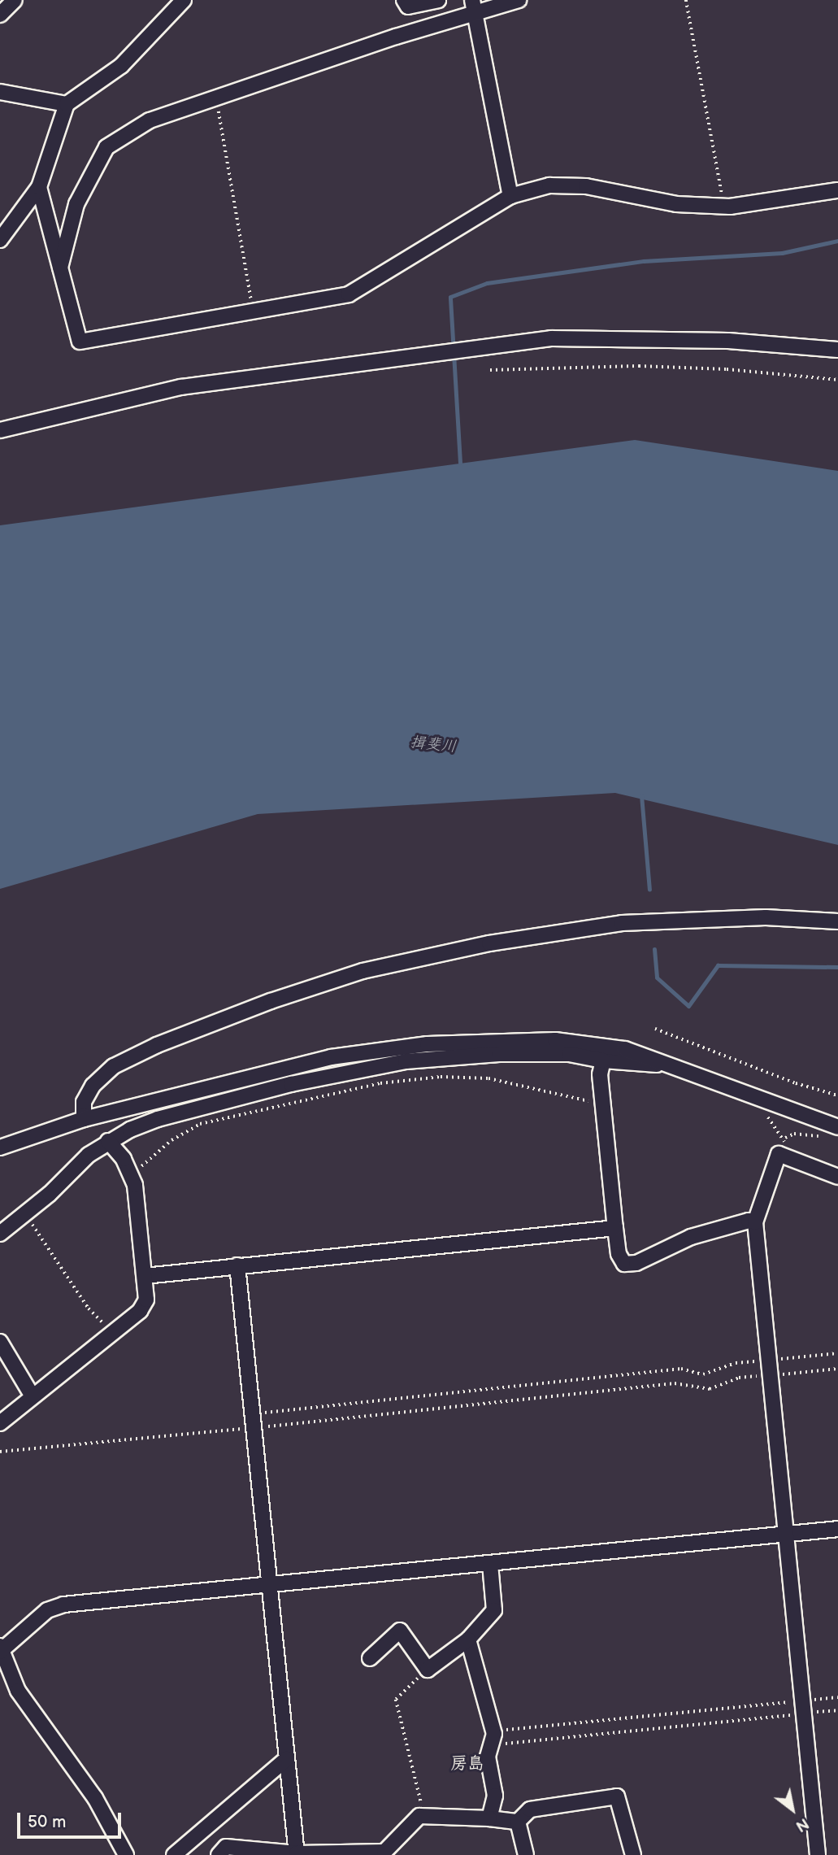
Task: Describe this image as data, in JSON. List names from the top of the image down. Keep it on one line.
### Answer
{"districts":["房島"],"water":["揖斐川"],"scale_bar":"50 m","north":"bottom right"}
